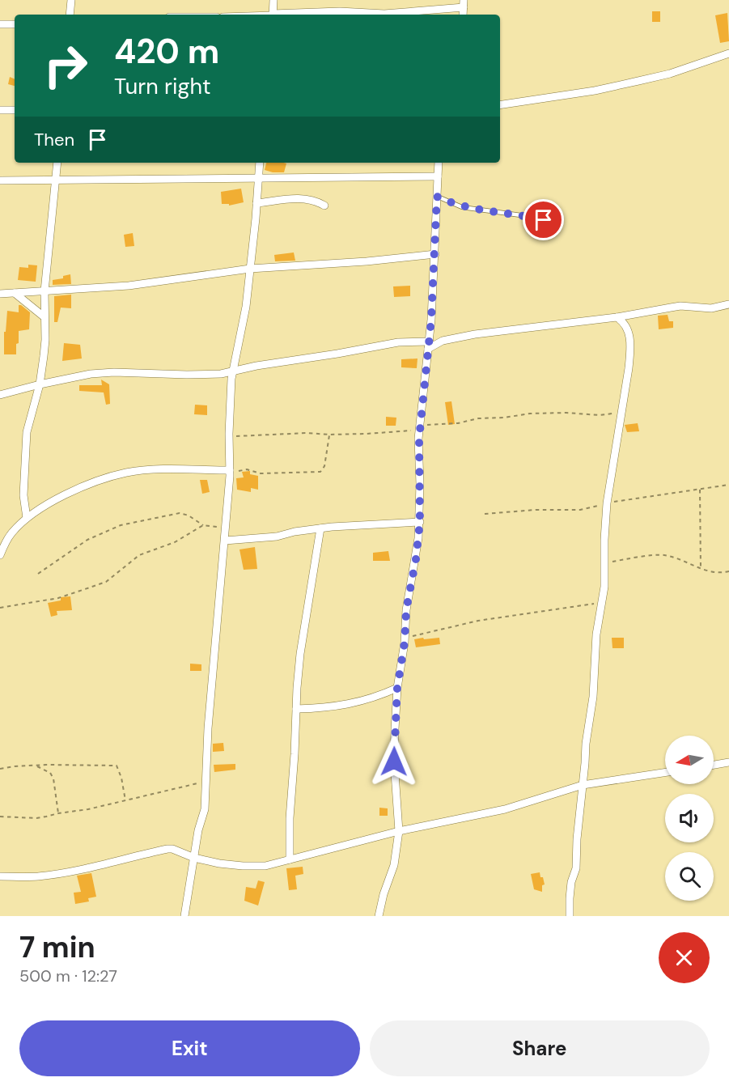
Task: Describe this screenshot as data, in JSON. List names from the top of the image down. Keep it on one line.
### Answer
{"north":"left","page":{"turn":["420 m","Turn right"],"then":"Then","heading":["7 min","500 m · 12:27"],"buttons":["Exit","Share"]}}
